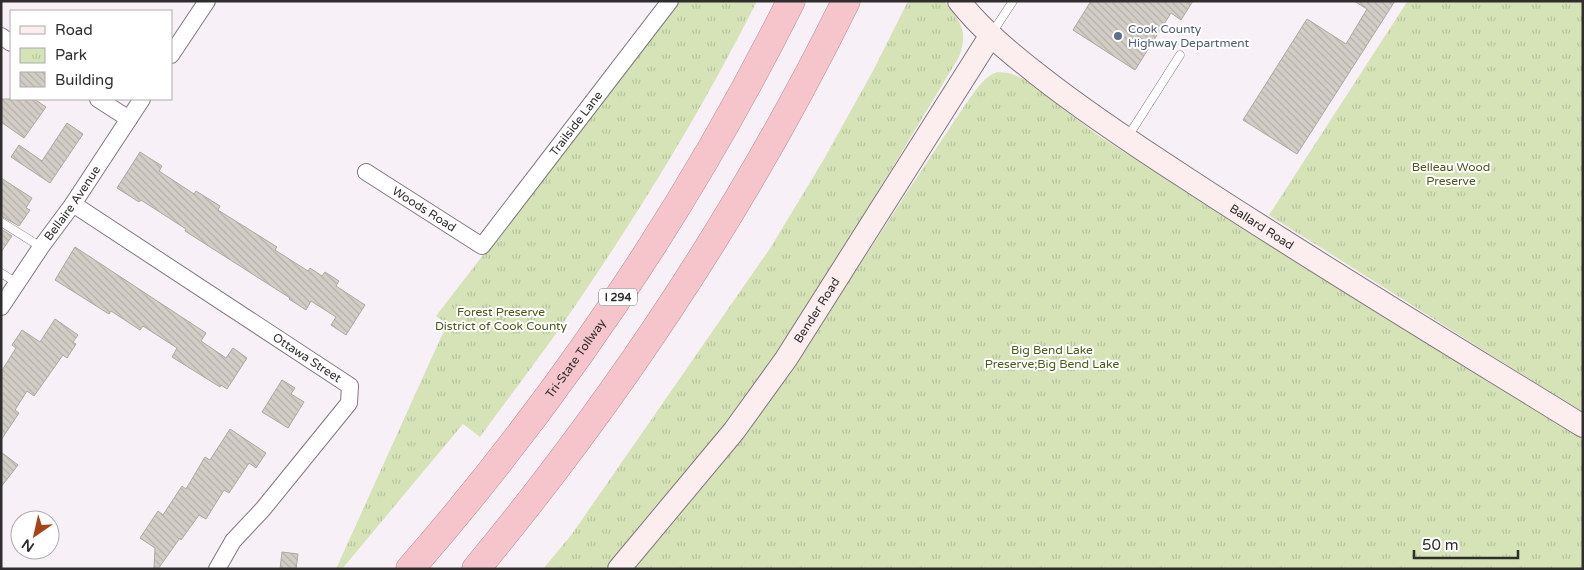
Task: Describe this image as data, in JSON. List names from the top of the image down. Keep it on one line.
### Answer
{"streets":{"highway":["I 294","Tri-State Tollway"],"street":["Trailside Lane","Bellaire Avenue","Woods Road","Ballard Road","Bender Road","Ottawa Street"]},"crossings":[["Trailside Lane","Woods Road"],["Bellaire Avenue","Ottawa Street"],["Ballard Road","Bender Road"]],"parks":["Belleau Wood Preserve","Forest Preserve District of Cook County","Big Bend Lake Preserve;Big Bend Lake"],"places":["Cook County Highway Department"],"legend":["Road","Park","Building"],"scale_bar":"50 m","north":"bottom left"}
